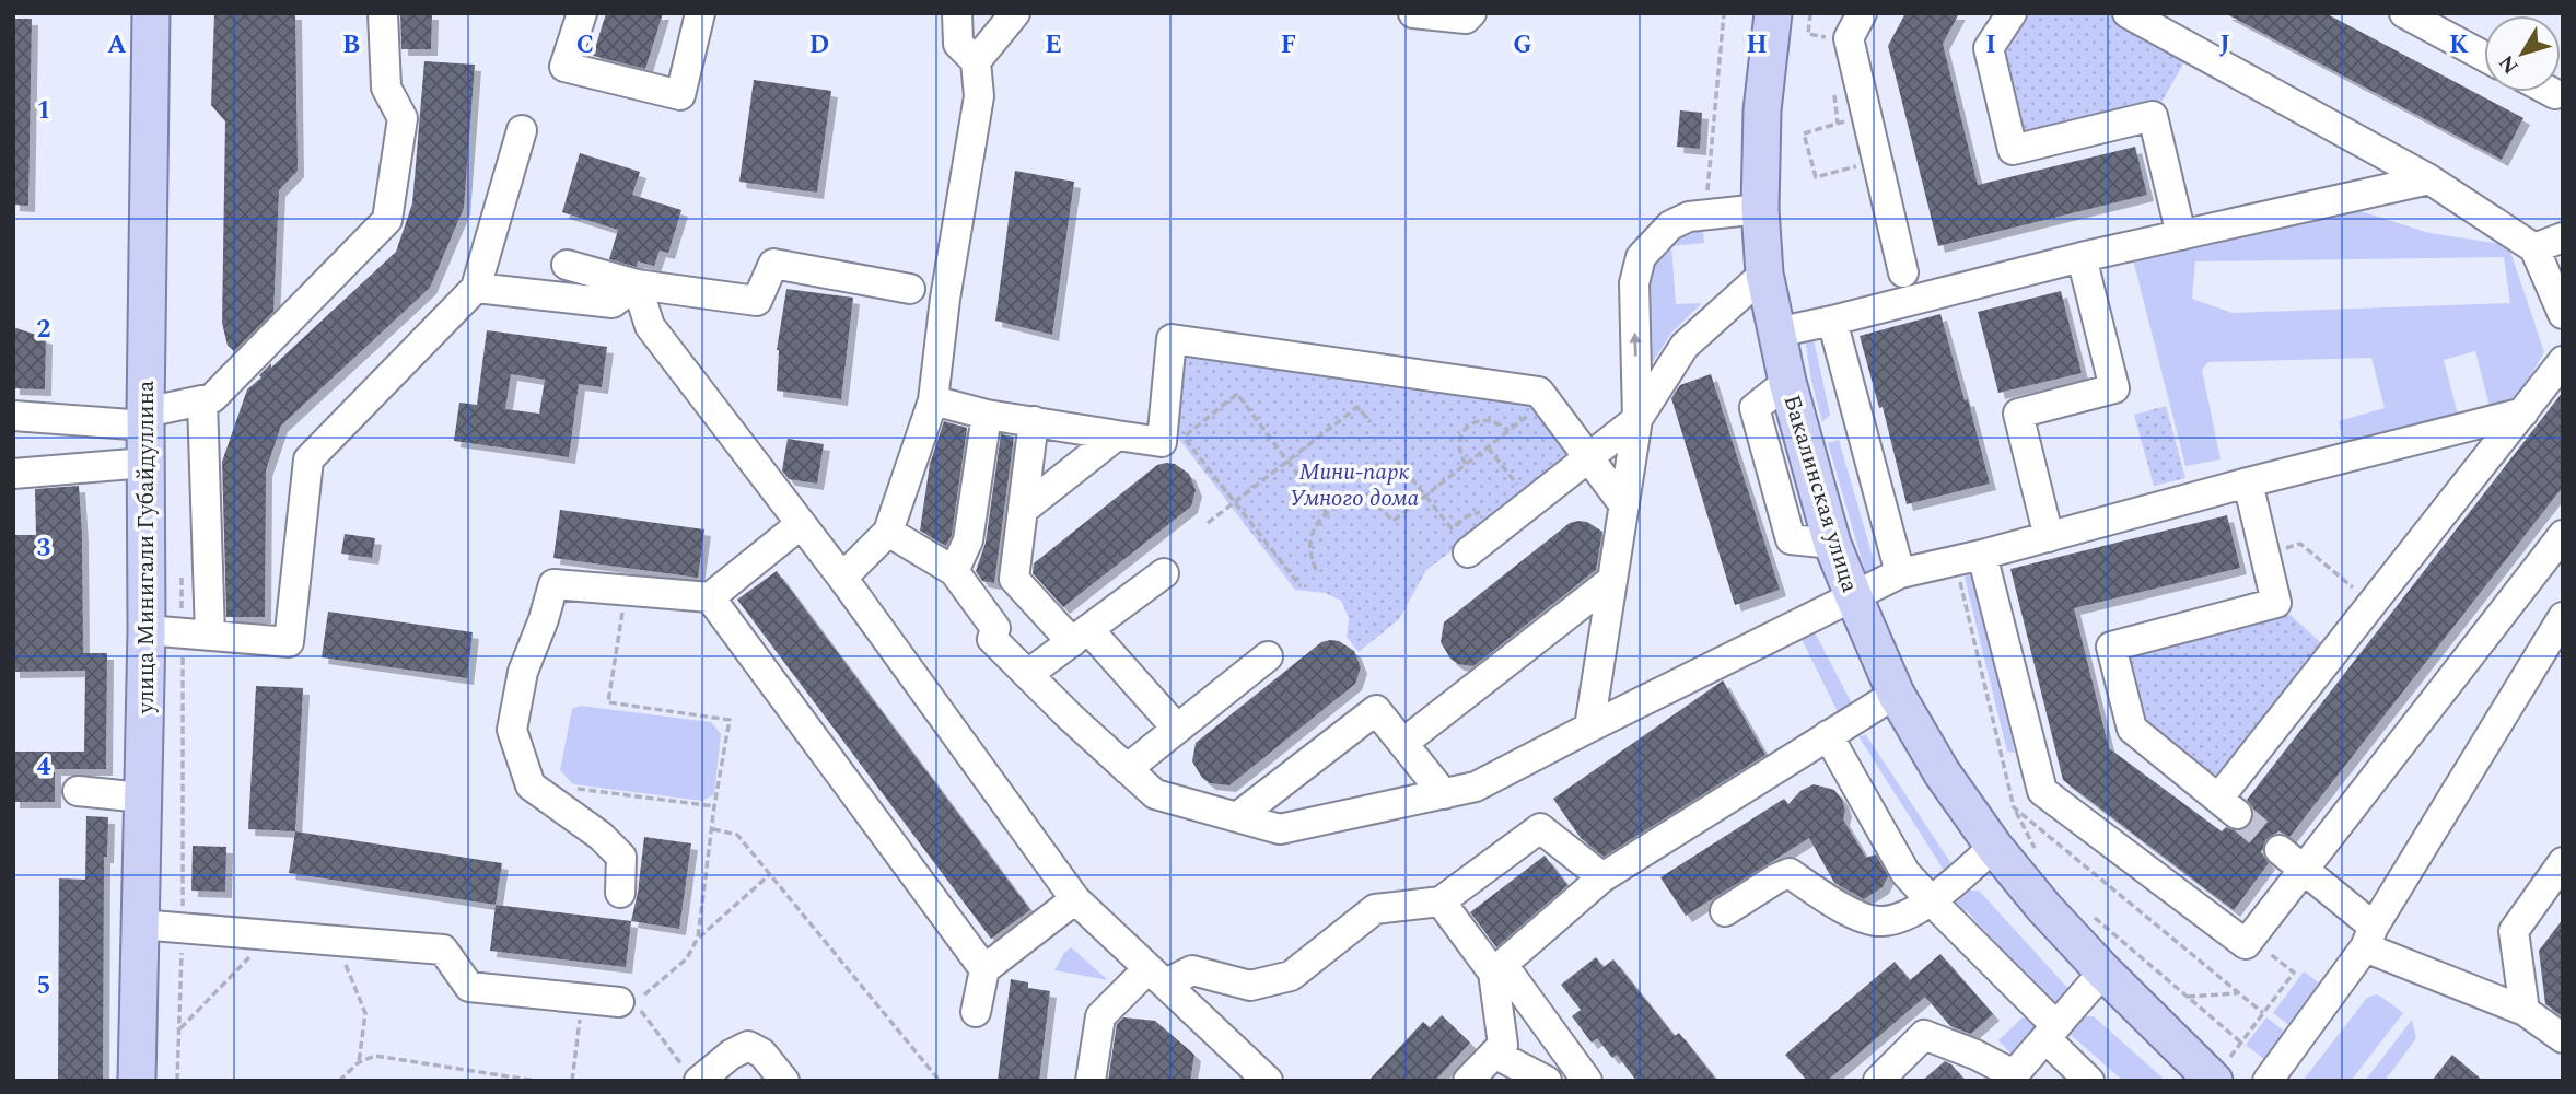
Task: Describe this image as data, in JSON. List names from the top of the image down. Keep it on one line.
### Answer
{"streets":{"main road":["Бакалинская улица","улица Минигали Губайдуллина"]},"parks":["Мини-парк Умного дома"],"north":"bottom left","grid":{"columns":["A","B","C","D","E","F","G","H","I","J","K"],"rows":["1","2","3","4","5"]}}
